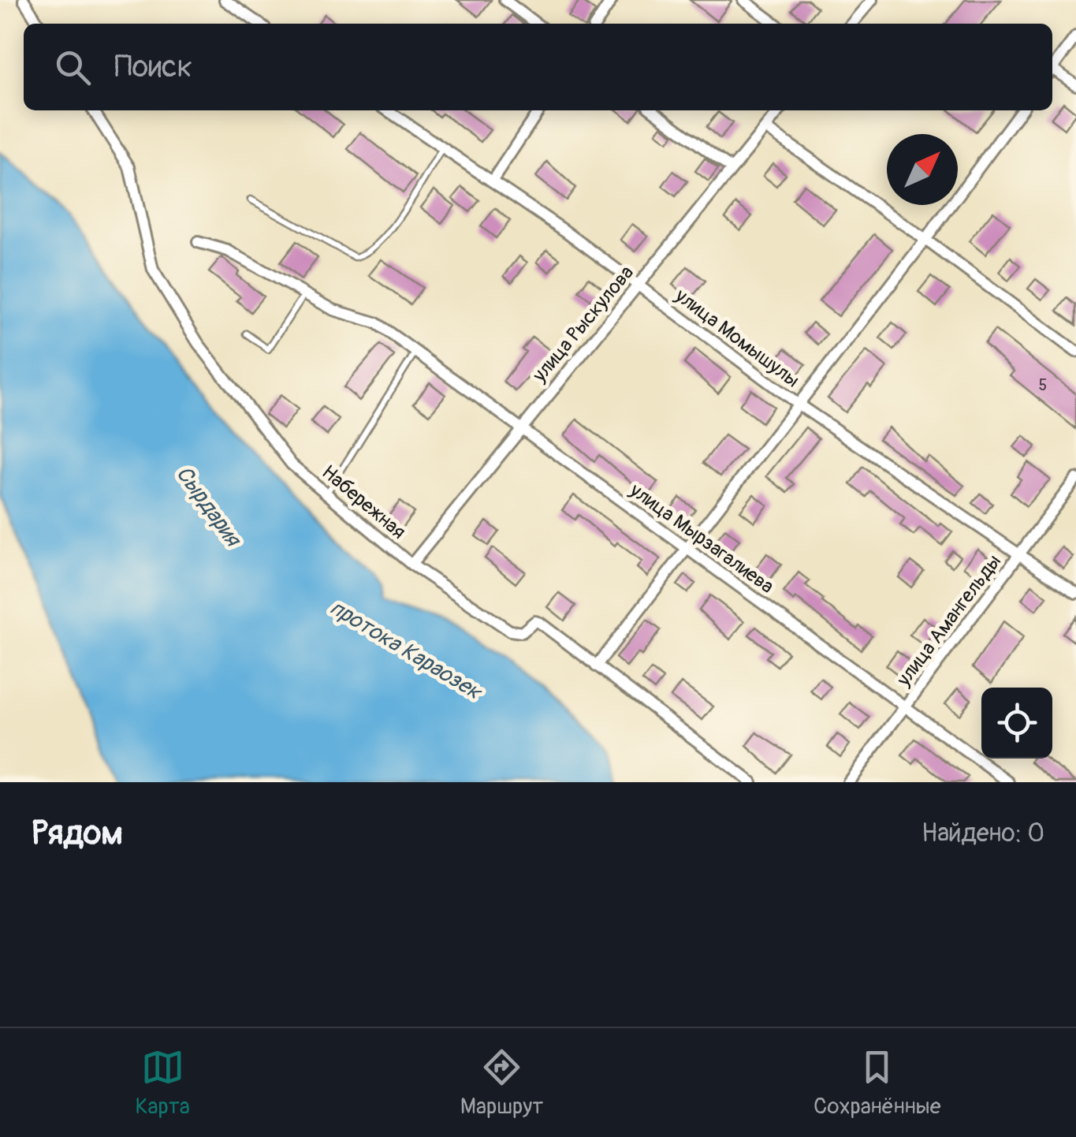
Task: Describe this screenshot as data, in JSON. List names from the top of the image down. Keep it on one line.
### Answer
{"streets":{"street":["улица Рыскулова","улица Момышулы","Набережная","улица Мырзагалиева","улица Амангельды"]},"crossings":[["улица Рыскулова","улица Момышулы"],["улица Рыскулова","Набережная"],["улица Рыскулова","улица Мырзагалиева"],["улица Момышулы","улица Амангельды"],["улица Мырзагалиева","улица Амангельды"]],"water":["Сырдария","протока Караозек"],"house_numbers":["5"],"north":"top right","page":{"search":"Поиск","heading":["Рядом","Найдено: 0"],"nav":["Карта","Маршрут","Сохранённые"]}}
